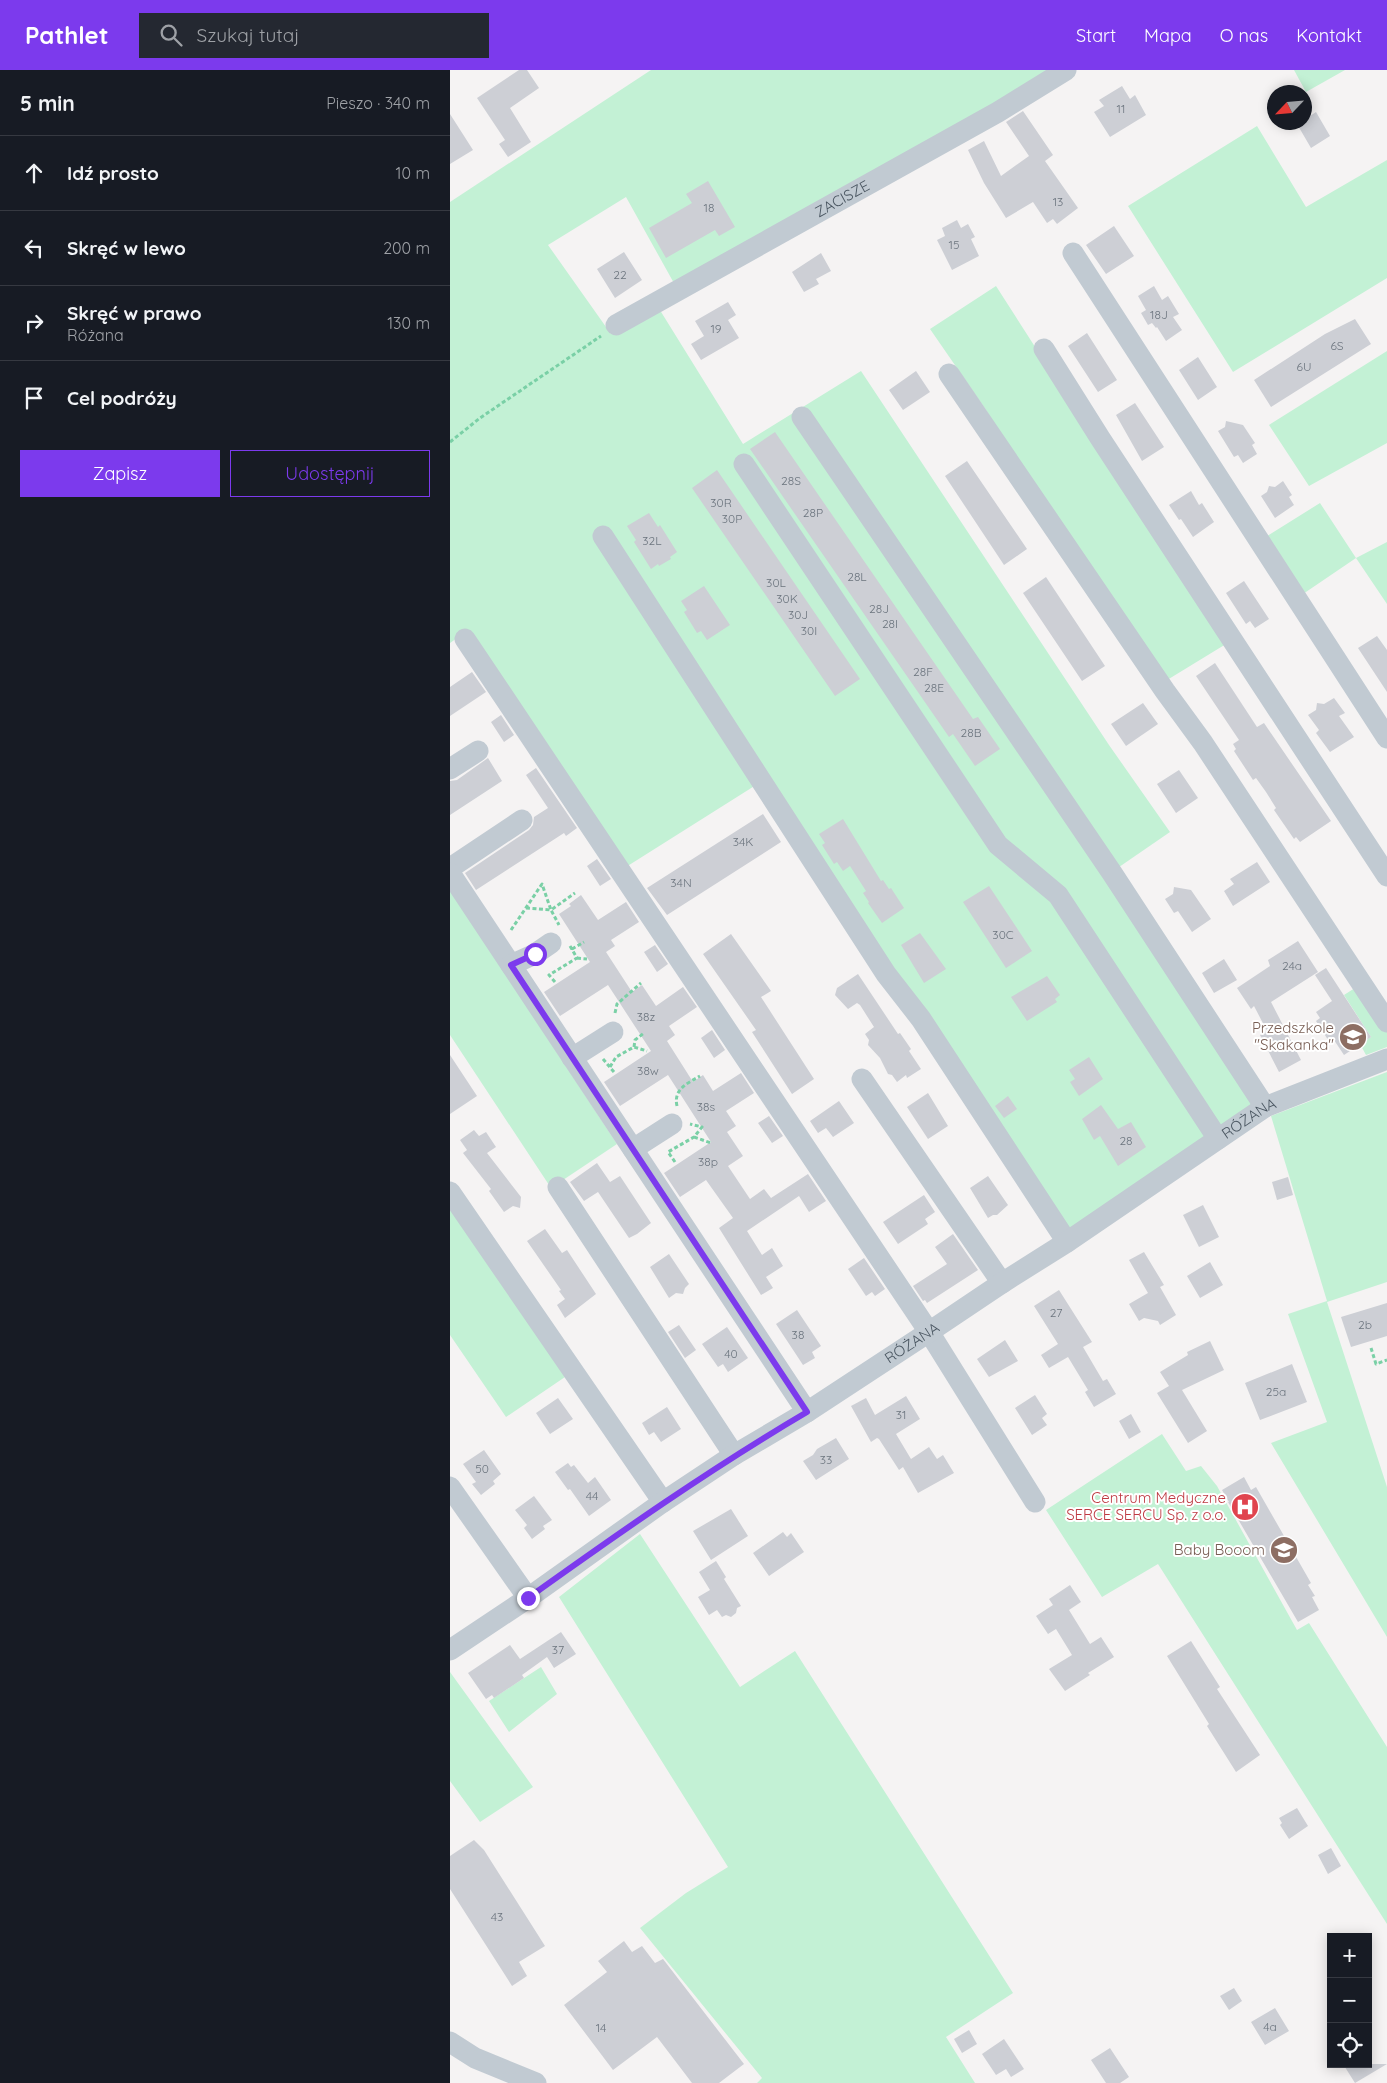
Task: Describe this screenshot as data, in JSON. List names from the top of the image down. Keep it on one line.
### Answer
{"streets":{"street":["ZACISZE","RÓŻANA"]},"places":{"school or university":["Przedszkole \"Skakanka\"","Baby Booom"],"hospital":["Centrum Medyczne SERCE SERCU Sp. z o.o."]},"house_numbers":["11","13","18","15","22","18J","19","6S","6U","28S","30R","28P","30P","32L","28L","30L","30K","28J","30J","28I","30I","28F","28E","28B","34K","34N","30C","24a","38z","38w","38s","28","38p","27","2b","38","40","25a","31","33","50","44","37","43","4a","14"],"north":"bottom left","page":{"header":"Pathlet","search":"Szukaj tutaj","nav":["Start","Mapa","O nas","Kontakt"],"heading":["5 min","Pieszo · 340 m"],"list":[["Idź prosto","10 m"],["Skręć w lewo","200 m"],["Skręć w prawo","Różana","130 m"],"Cel podróży"],"buttons":["Zapisz","Udostępnij"],"map_buttons":["+","−"]}}
